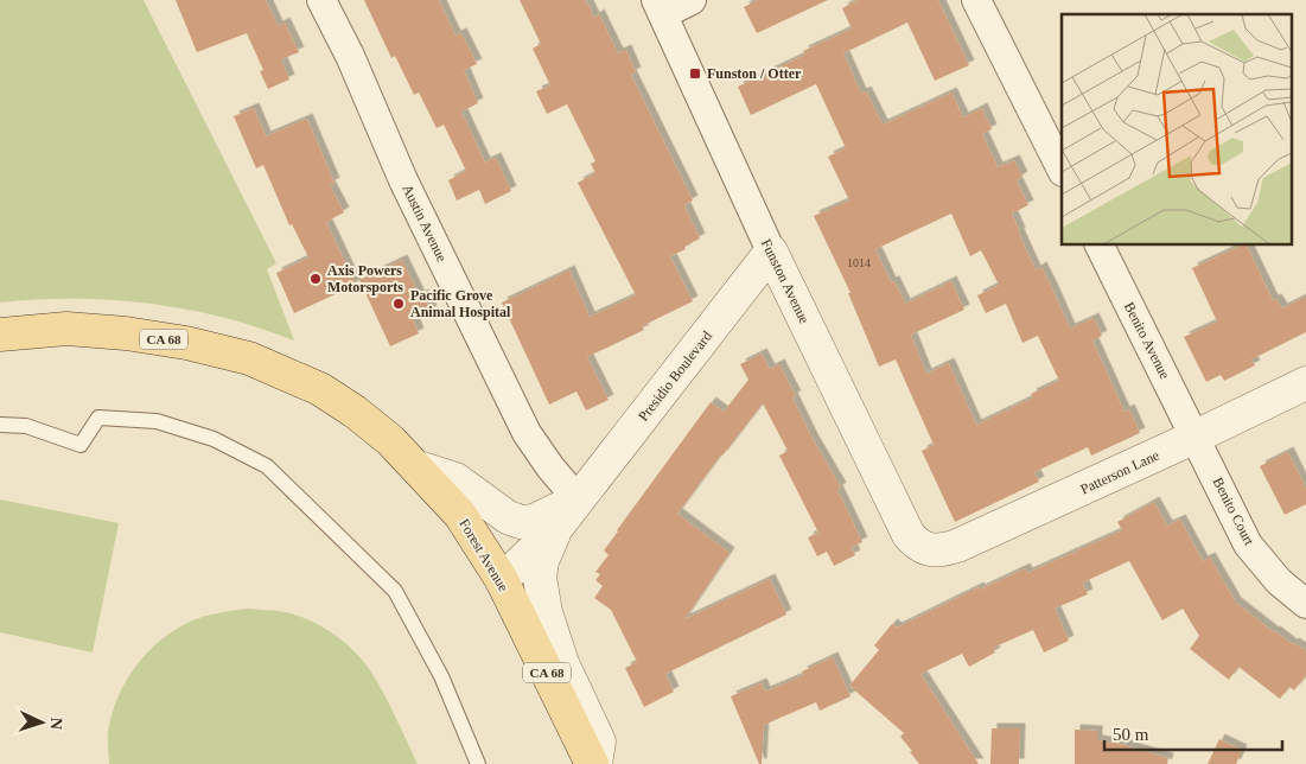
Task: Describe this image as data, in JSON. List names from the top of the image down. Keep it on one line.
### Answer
{"streets":{"main road":["CA 68","Forest Avenue"],"street":["Austin Avenue","Funston Avenue","Benito Avenue","Presidio Boulevard","Patterson Lane","Benito Court"]},"crossings":[["Austin Avenue","Presidio Boulevard"],["Funston Avenue","Presidio Boulevard"],["Funston Avenue","Patterson Lane"],["Benito Avenue","Patterson Lane"],["Benito Avenue","Benito Court"],["Presidio Boulevard","Forest Avenue"],["Patterson Lane","Benito Court"]],"places":{"transit":["Funston / Otter"],"other":["Axis Powers Motorsports","Pacific Grove Animal Hospital"]},"house_numbers":["1014"],"scale_bar":"50 m","north":"right"}
